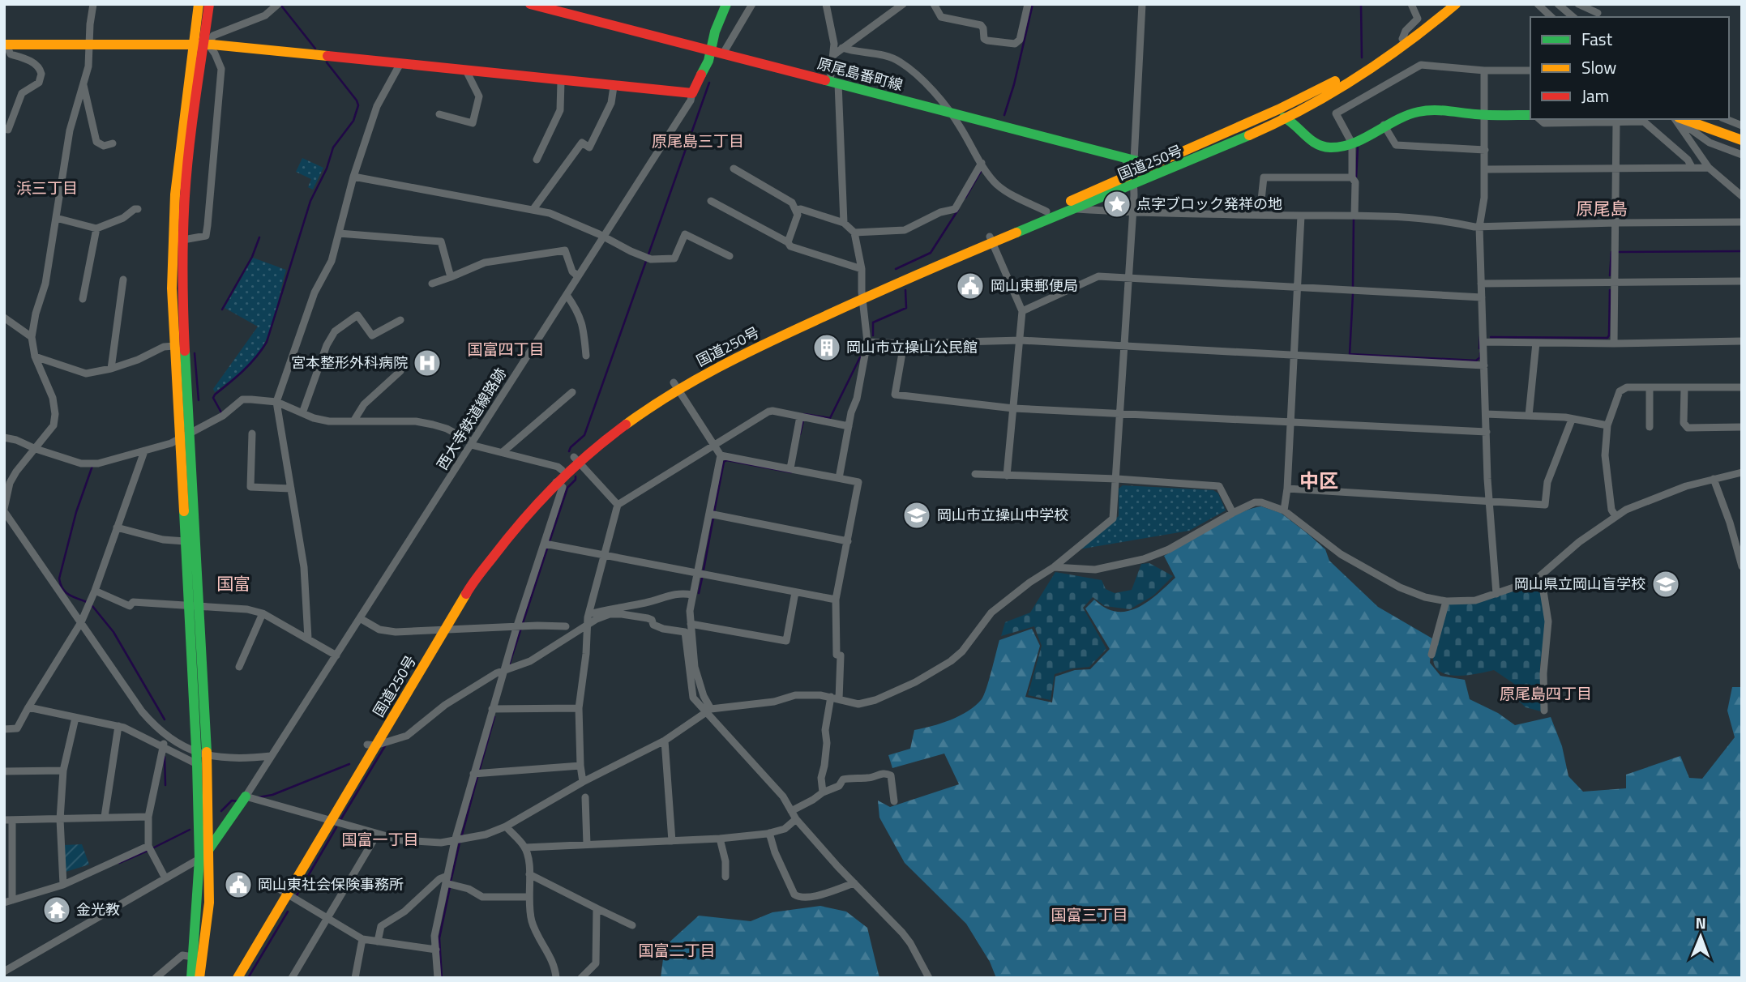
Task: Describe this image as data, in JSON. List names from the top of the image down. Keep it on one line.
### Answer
{"streets":{"main road":["原尾島番町線","国道250号"],"street":["西大寺鉄道線路跡"]},"crossings":[["原尾島番町線","国道250号"]],"districts":["原尾島三丁目","浜三丁目","原尾島","国富四丁目","中区","国富","原尾島四丁目","国富一丁目","国富三丁目","国富二丁目"],"places":{"place":["点字ブロック発祥の地"],"public building":["岡山東郵便局","岡山東社会保険事務所"],"building":["岡山市立操山公民館"],"hospital":["宮本整形外科病院"],"school or university":["岡山市立操山中学校","岡山県立岡山盲学校"],"temple":["金光教"]},"legend":["Fast","Slow","Jam"],"north":"top"}
